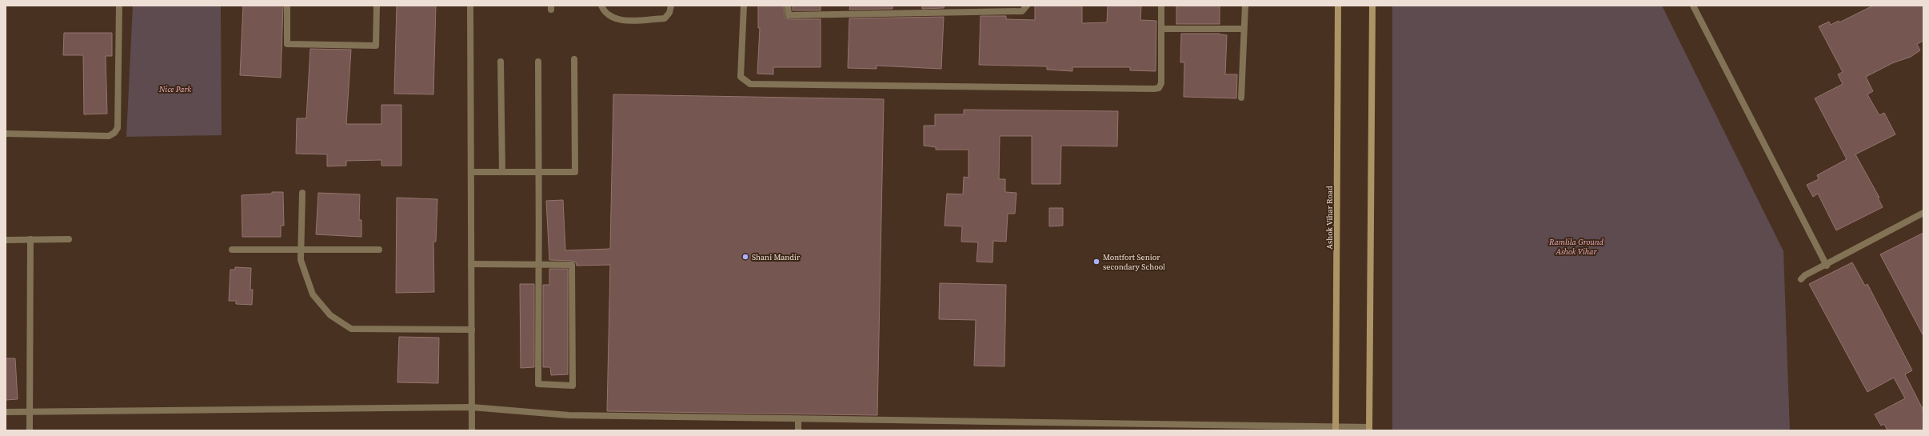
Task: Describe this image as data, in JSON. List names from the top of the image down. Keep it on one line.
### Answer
{"streets":{"main road":["Ashok Vihar Road"]},"parks":["Nice Park","Ramlila Ground Ashok Vihar"],"places":["Shani Mandir","Montfort Senior secondary School"]}
